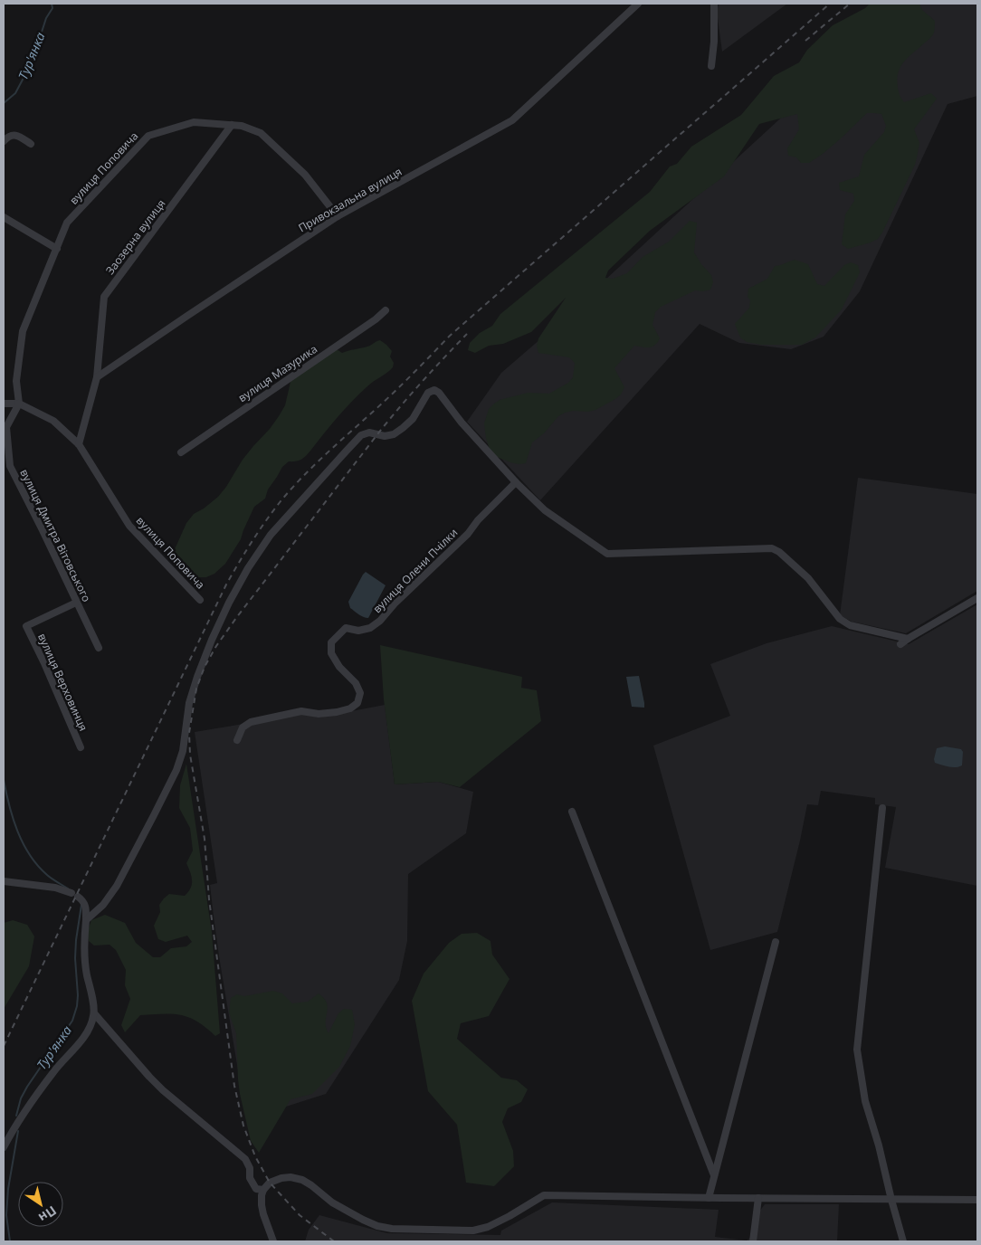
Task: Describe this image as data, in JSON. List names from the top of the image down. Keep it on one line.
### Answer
{"streets":{"street":["вулиця Поповича","Привокзальна вулиця","Заозерна вулиця","вулиця Мазурика","вулиця Дмитра Вітовського","вулиця Олени Пчілки","вулиця Верховинця"]},"crossings":[["вулиця Поповича","Привокзальна вулиця"],["вулиця Поповича","Заозерна вулиця"],["вулиця Поповича","вулиця Дмитра Вітовського"],["Привокзальна вулиця","Заозерна вулиця"],["вулиця Дмитра Вітовського","вулиця Верховинця"]],"water":["Тур'янка"],"north":"bottom right"}
